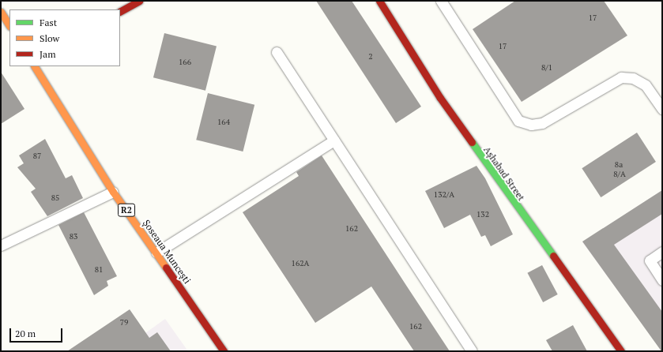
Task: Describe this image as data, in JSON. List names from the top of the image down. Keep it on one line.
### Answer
{"streets":{"street":["Așhabad Street","R2","Șoseaua Muncești"]},"house_numbers":["17","17","2","166","8/1","164","87","8a","8/A","132/A","85","132","162","83","162A","81","79","162"],"legend":["Fast","Slow","Jam"],"scale_bar":"20 m"}
